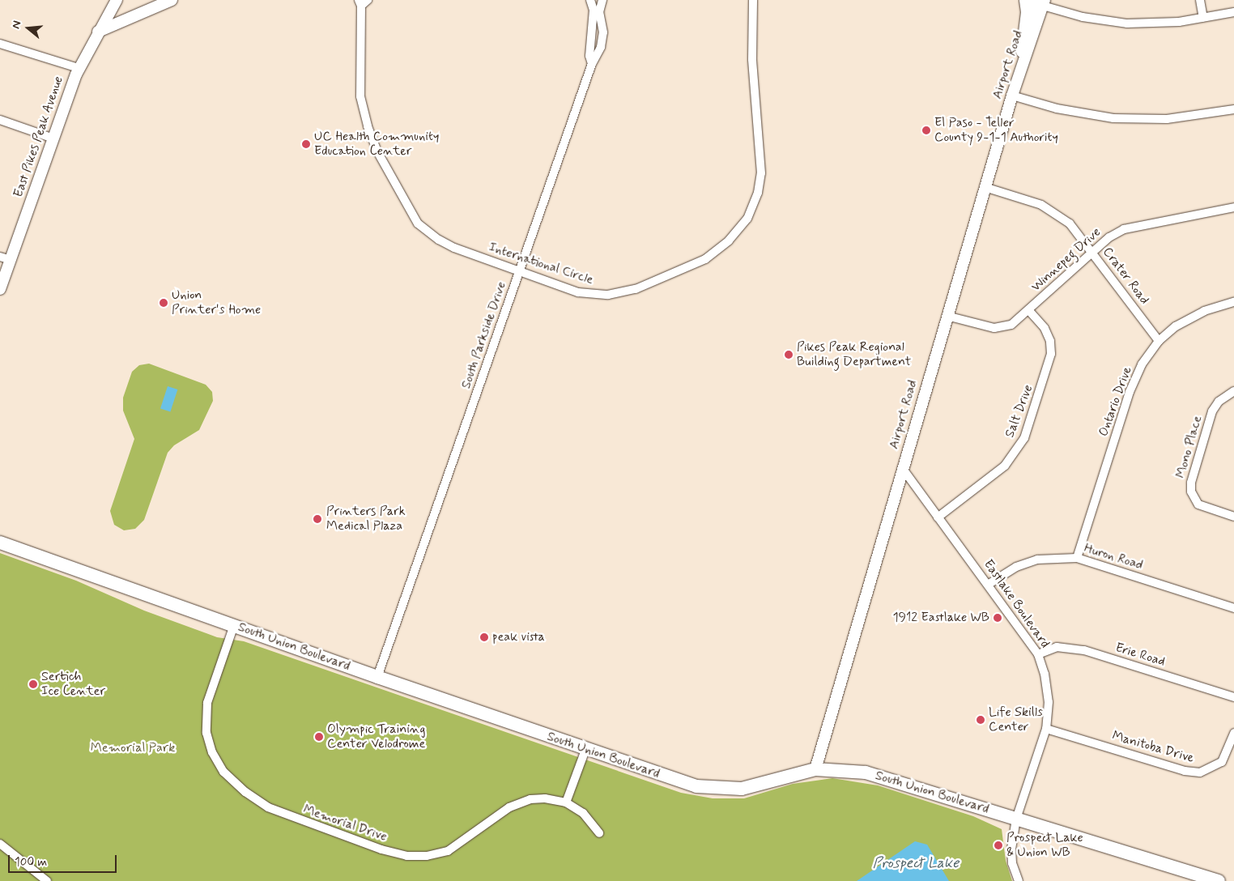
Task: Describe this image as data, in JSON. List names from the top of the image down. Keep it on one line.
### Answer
{"streets":{"main road":["Airport Road","East Pikes Peak Avenue","South Union Boulevard"],"street":["Winnepeg Drive","International Circle","Crater Road","South Parkside Drive","Ontario Drive","Salt Drive","Mono Place","Huron Road","Eastlake Boulevard","Erie Road","Manitoba Drive","Memorial Drive"]},"crossings":[["Airport Road","Winnepeg Drive"],["Airport Road","Crater Road"],["Airport Road","Eastlake Boulevard"],["Airport Road","South Union Boulevard"],["Winnepeg Drive","Crater Road"],["Winnepeg Drive","Salt Drive"],["International Circle","South Parkside Drive"],["Crater Road","Ontario Drive"],["South Parkside Drive","South Union Boulevard"],["Ontario Drive","Huron Road"],["Salt Drive","Eastlake Boulevard"],["Huron Road","Eastlake Boulevard"],["Eastlake Boulevard","South Union Boulevard"],["Eastlake Boulevard","Erie Road"],["Eastlake Boulevard","Manitoba Drive"],["South Union Boulevard","Memorial Drive"]],"water":["Prospect Lake"],"parks":["Memorial Park"],"places":["El Paso - Teller County 9-1-1 Authority","UC Health Community Education Center","Union Printer's Home","Pikes Peak Regional Building Department","Printers Park Medical Plaza","1912 Eastlake WB","peak vista","Sertich Ice Center","Life Skills Center","Olympic Training Center Velodrome","Prospect Lake & Union WB"],"scale_bar":"100 m","north":"left"}
